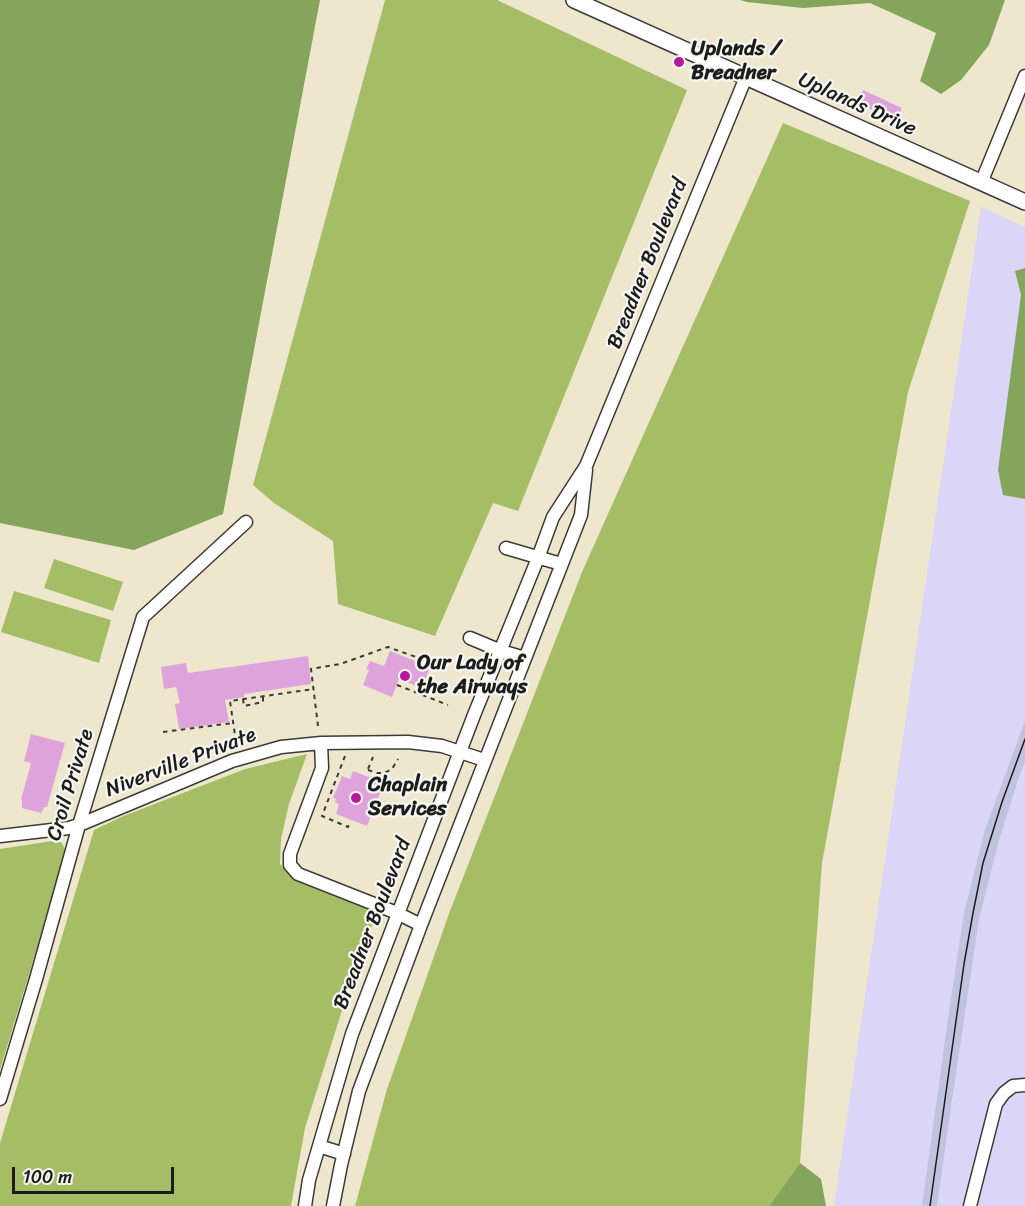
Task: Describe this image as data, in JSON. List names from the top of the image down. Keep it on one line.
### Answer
{"streets":{"main road":["Uplands Drive"],"street":["Breadner Boulevard","Niverville Private","Croil Private"]},"crossings":[["Uplands Drive","Breadner Boulevard"],["Breadner Boulevard","Niverville Private"],["Niverville Private","Croil Private"]],"places":["Uplands / Breadner","Our Lady of the Airways","Chaplain Services"],"scale_bar":"100 m"}
